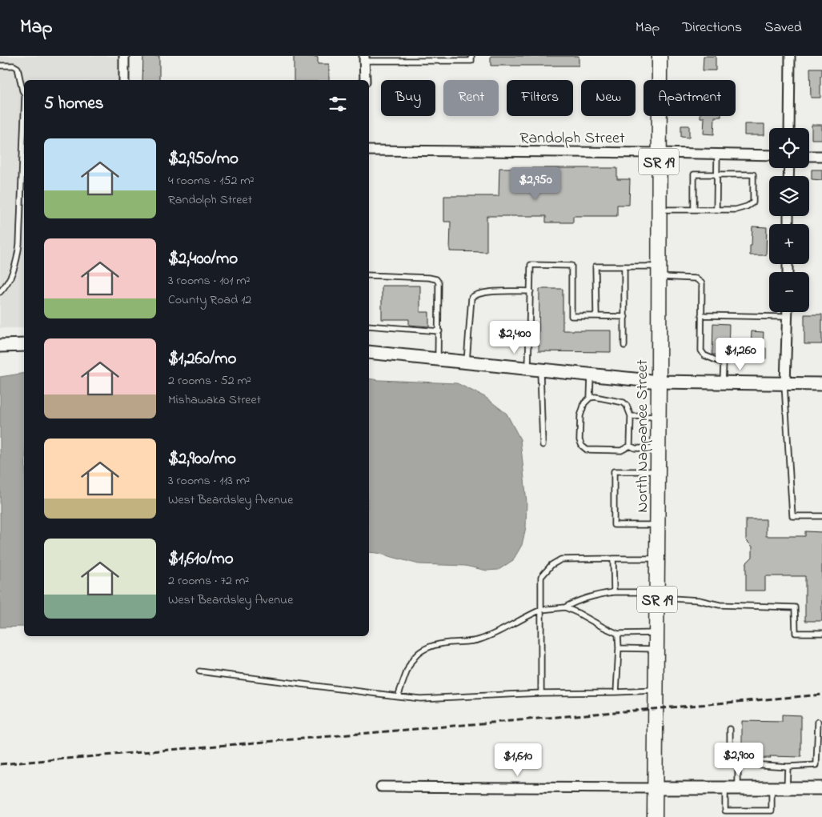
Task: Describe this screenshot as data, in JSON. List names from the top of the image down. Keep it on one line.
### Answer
{"streets":{"main road":["SR 19","North Nappanee Street"],"street":["Randolph Street"]},"crossings":[["Randolph Street","North Nappanee Street"]],"page":{"header":"Map","nav":["Map","Directions","Saved"],"chip":["Buy","Rent","Filters","New","Apartment"],"heading":"5 homes","map_buttons":["+","−"],"list":[{"name":"$2,950/mo","note":"4 rooms · 152 m² · Randolph Street"},{"name":"$2,400/mo","note":"3 rooms · 101 m² · County Road 12"},{"name":"$1,260/mo","note":"2 rooms · 52 m² · Mishawaka Street"},{"name":"$2,900/mo","note":"3 rooms · 113 m² · West Beardsley Avenue"},{"name":"$1,610/mo","note":"2 rooms · 72 m² · West Beardsley Avenue"}],"price":["$2,950","$2,400","$1,260","$2,900","$1,610"]}}
